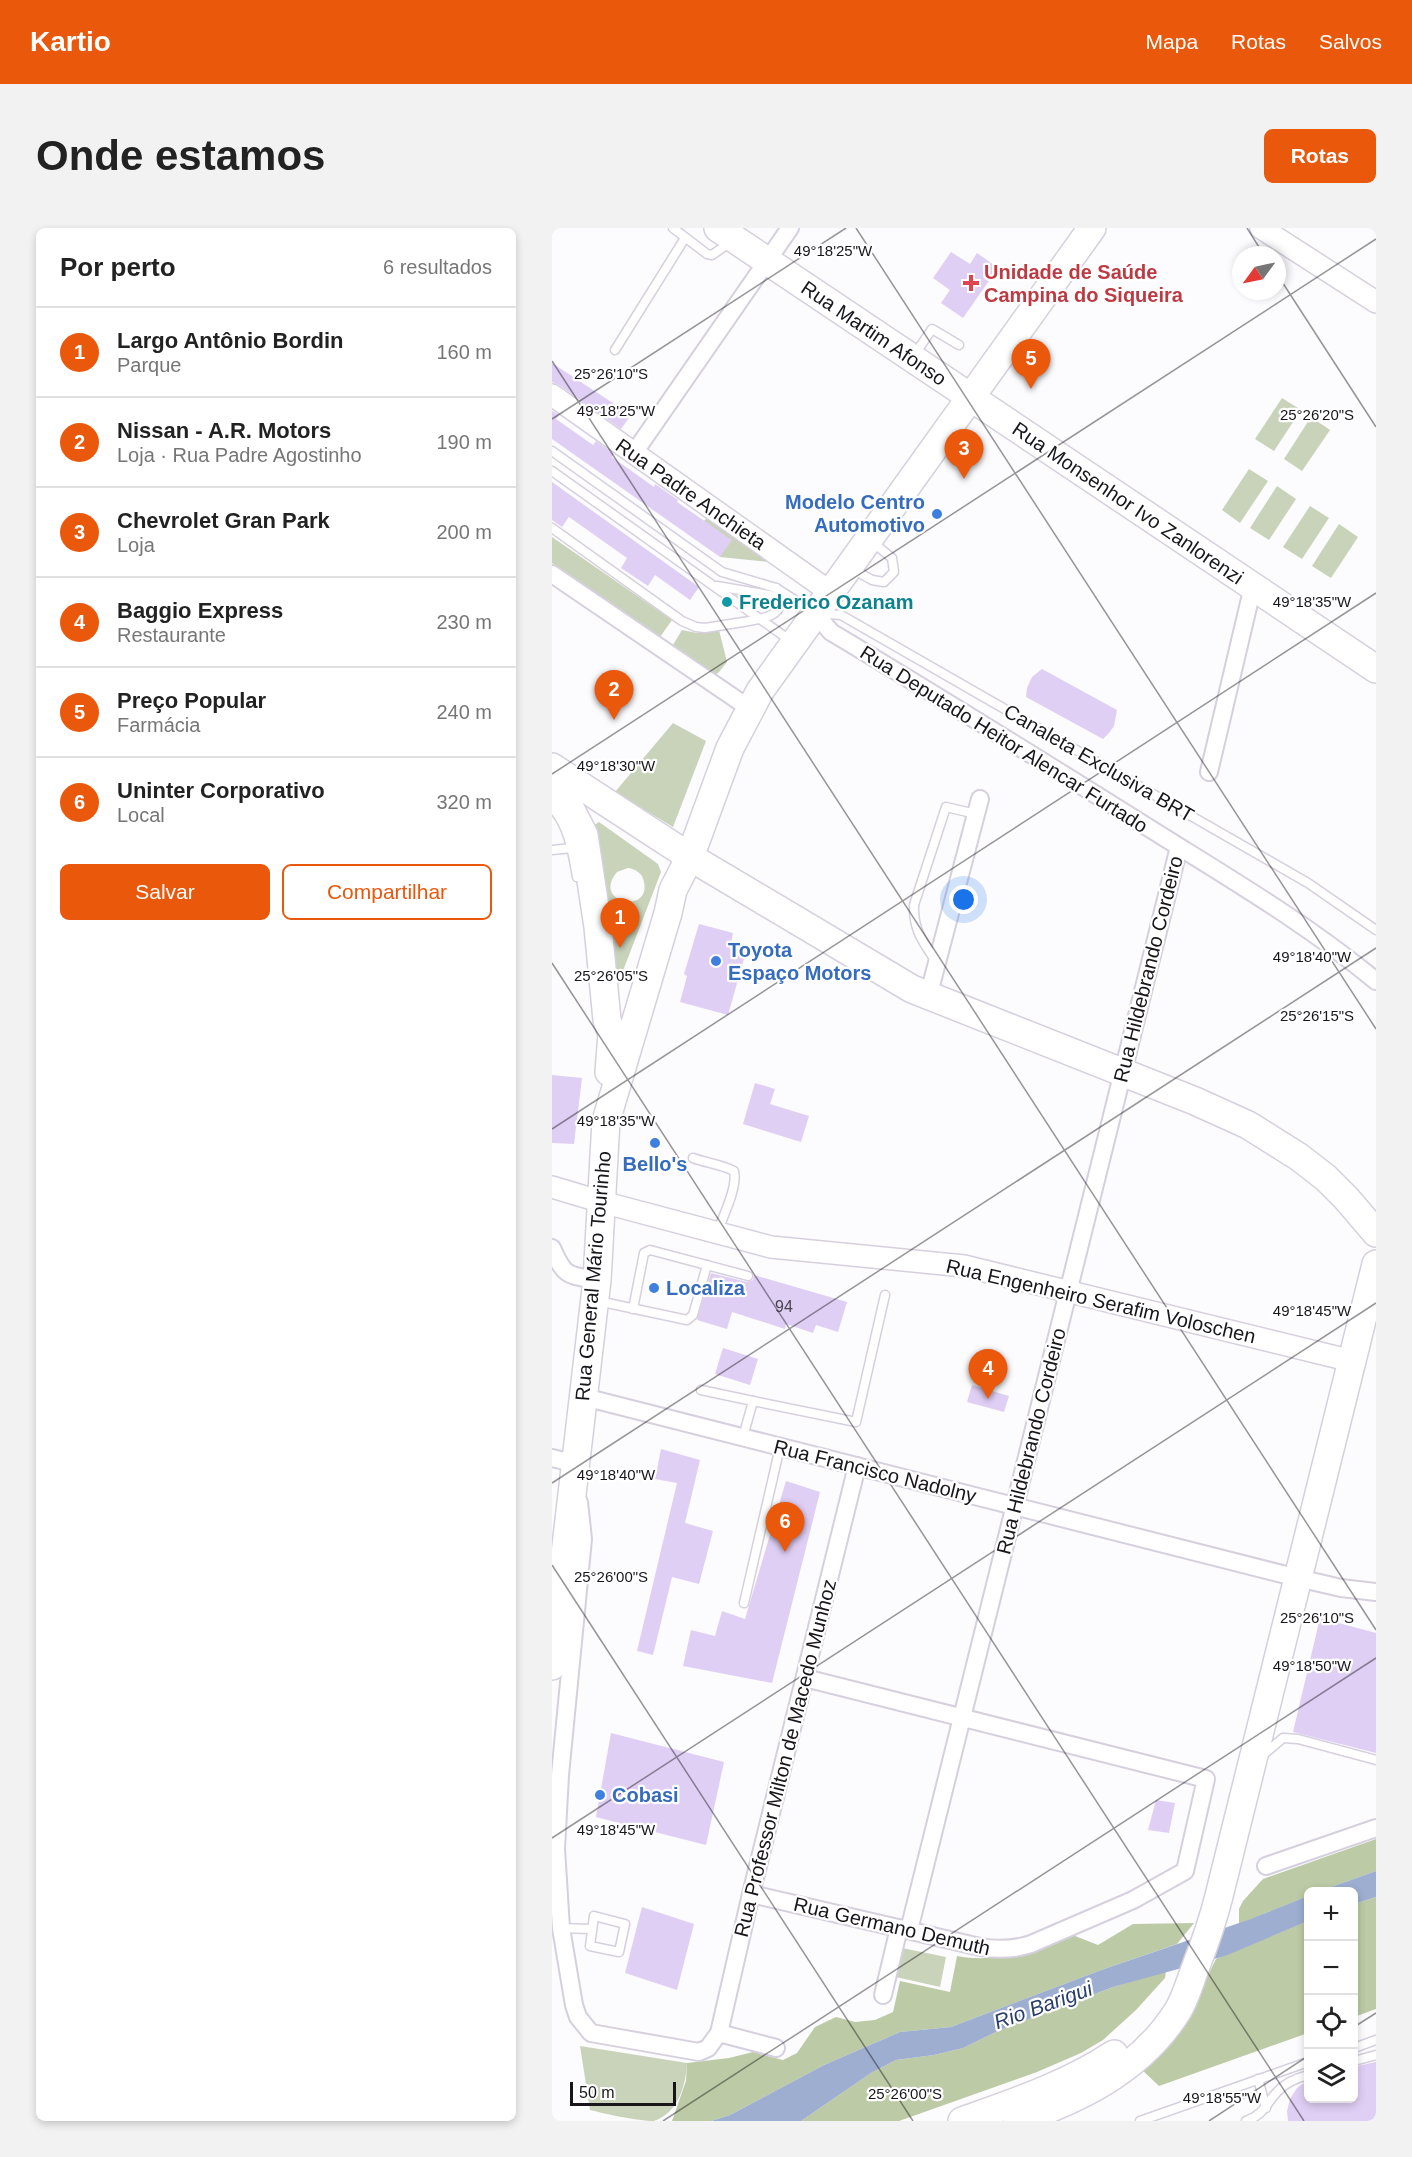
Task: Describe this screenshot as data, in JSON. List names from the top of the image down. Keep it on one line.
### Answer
{"streets":{"main road":["Rua Martim Afonso","Rua Monsenhor Ivo Zanlorenzi","Rua General Mário Tourinho"],"street":["Rua Padre Anchieta","Rua Deputado Heitor Alencar Furtado","Rua Hildebrando Cordeiro","Rua Engenheiro Serafim Voloschen","Rua Francisco Nadolny","Rua Professor Milton de Macedo Munhoz","Rua Germano Demuth"],"lane":["Canaleta Exclusiva BRT"]},"crossings":[["Rua Martim Afonso","Rua Monsenhor Ivo Zanlorenzi"],["Rua Martim Afonso","Rua General Mário Tourinho"],["Rua Padre Anchieta","Rua General Mário Tourinho"],["Rua Monsenhor Ivo Zanlorenzi","Rua General Mário Tourinho"],["Rua Deputado Heitor Alencar Furtado","Canaleta Exclusiva BRT"],["Rua Deputado Heitor Alencar Furtado","Rua Hildebrando Cordeiro"],["Rua Deputado Heitor Alencar Furtado","Rua General Mário Tourinho"],["Canaleta Exclusiva BRT","Rua General Mário Tourinho"],["Rua Hildebrando Cordeiro","Rua Engenheiro Serafim Voloschen"],["Rua Hildebrando Cordeiro","Rua Francisco Nadolny"],["Rua Hildebrando Cordeiro","Rua Germano Demuth"],["Rua General Mário Tourinho","Rua Engenheiro Serafim Voloschen"],["Rua General Mário Tourinho","Rua Francisco Nadolny"],["Rua Francisco Nadolny","Rua Professor Milton de Macedo Munhoz"],["Rua Professor Milton de Macedo Munhoz","Rua Germano Demuth"]],"water":["Rio Barigui"],"places":{"health":["Unidade de Saúde Campina do Siqueira"],"other":["Modelo Centro Automotivo","Frederico Ozanam","Toyota Espaço Motors","Bello's","Localiza","Cobasi"]},"house_numbers":["94"],"scale_bar":"50 m","north":"bottom left","page":{"header":"Kartio","nav":["Mapa","Rotas","Salvos"],"buttons":["Rotas",["Salvar","Compartilhar"]],"title":"Onde estamos","heading":["Por perto","6 resultados"],"list":[{"mark":"1","name":"Largo Antônio Bordin","note":"Parque","value":"160 m"},{"mark":"2","name":"Nissan - A.R. Motors","note":"Loja · Rua Padre Agostinho","value":"190 m"},{"mark":"3","name":"Chevrolet Gran Park","note":"Loja","value":"200 m"},{"mark":"4","name":"Baggio Express","note":"Restaurante","value":"230 m"},{"mark":"5","name":"Preço Popular","note":"Farmácia","value":"240 m"},{"mark":"6","name":"Uninter Corporativo","note":"Local","value":"320 m"}],"pins":["5","3","2","1","4","6"],"map_buttons":["+","−"],"scale":"50 m"},"coordinates":["49°18'25\"W","25°26'10\"S","25°26'20\"S","49°18'35\"W","49°18'30\"W","49°18'40\"W","25°26'05\"S","25°26'15\"S","49°18'45\"W","25°26'00\"S","49°18'50\"W","49°18'55\"W"]}
